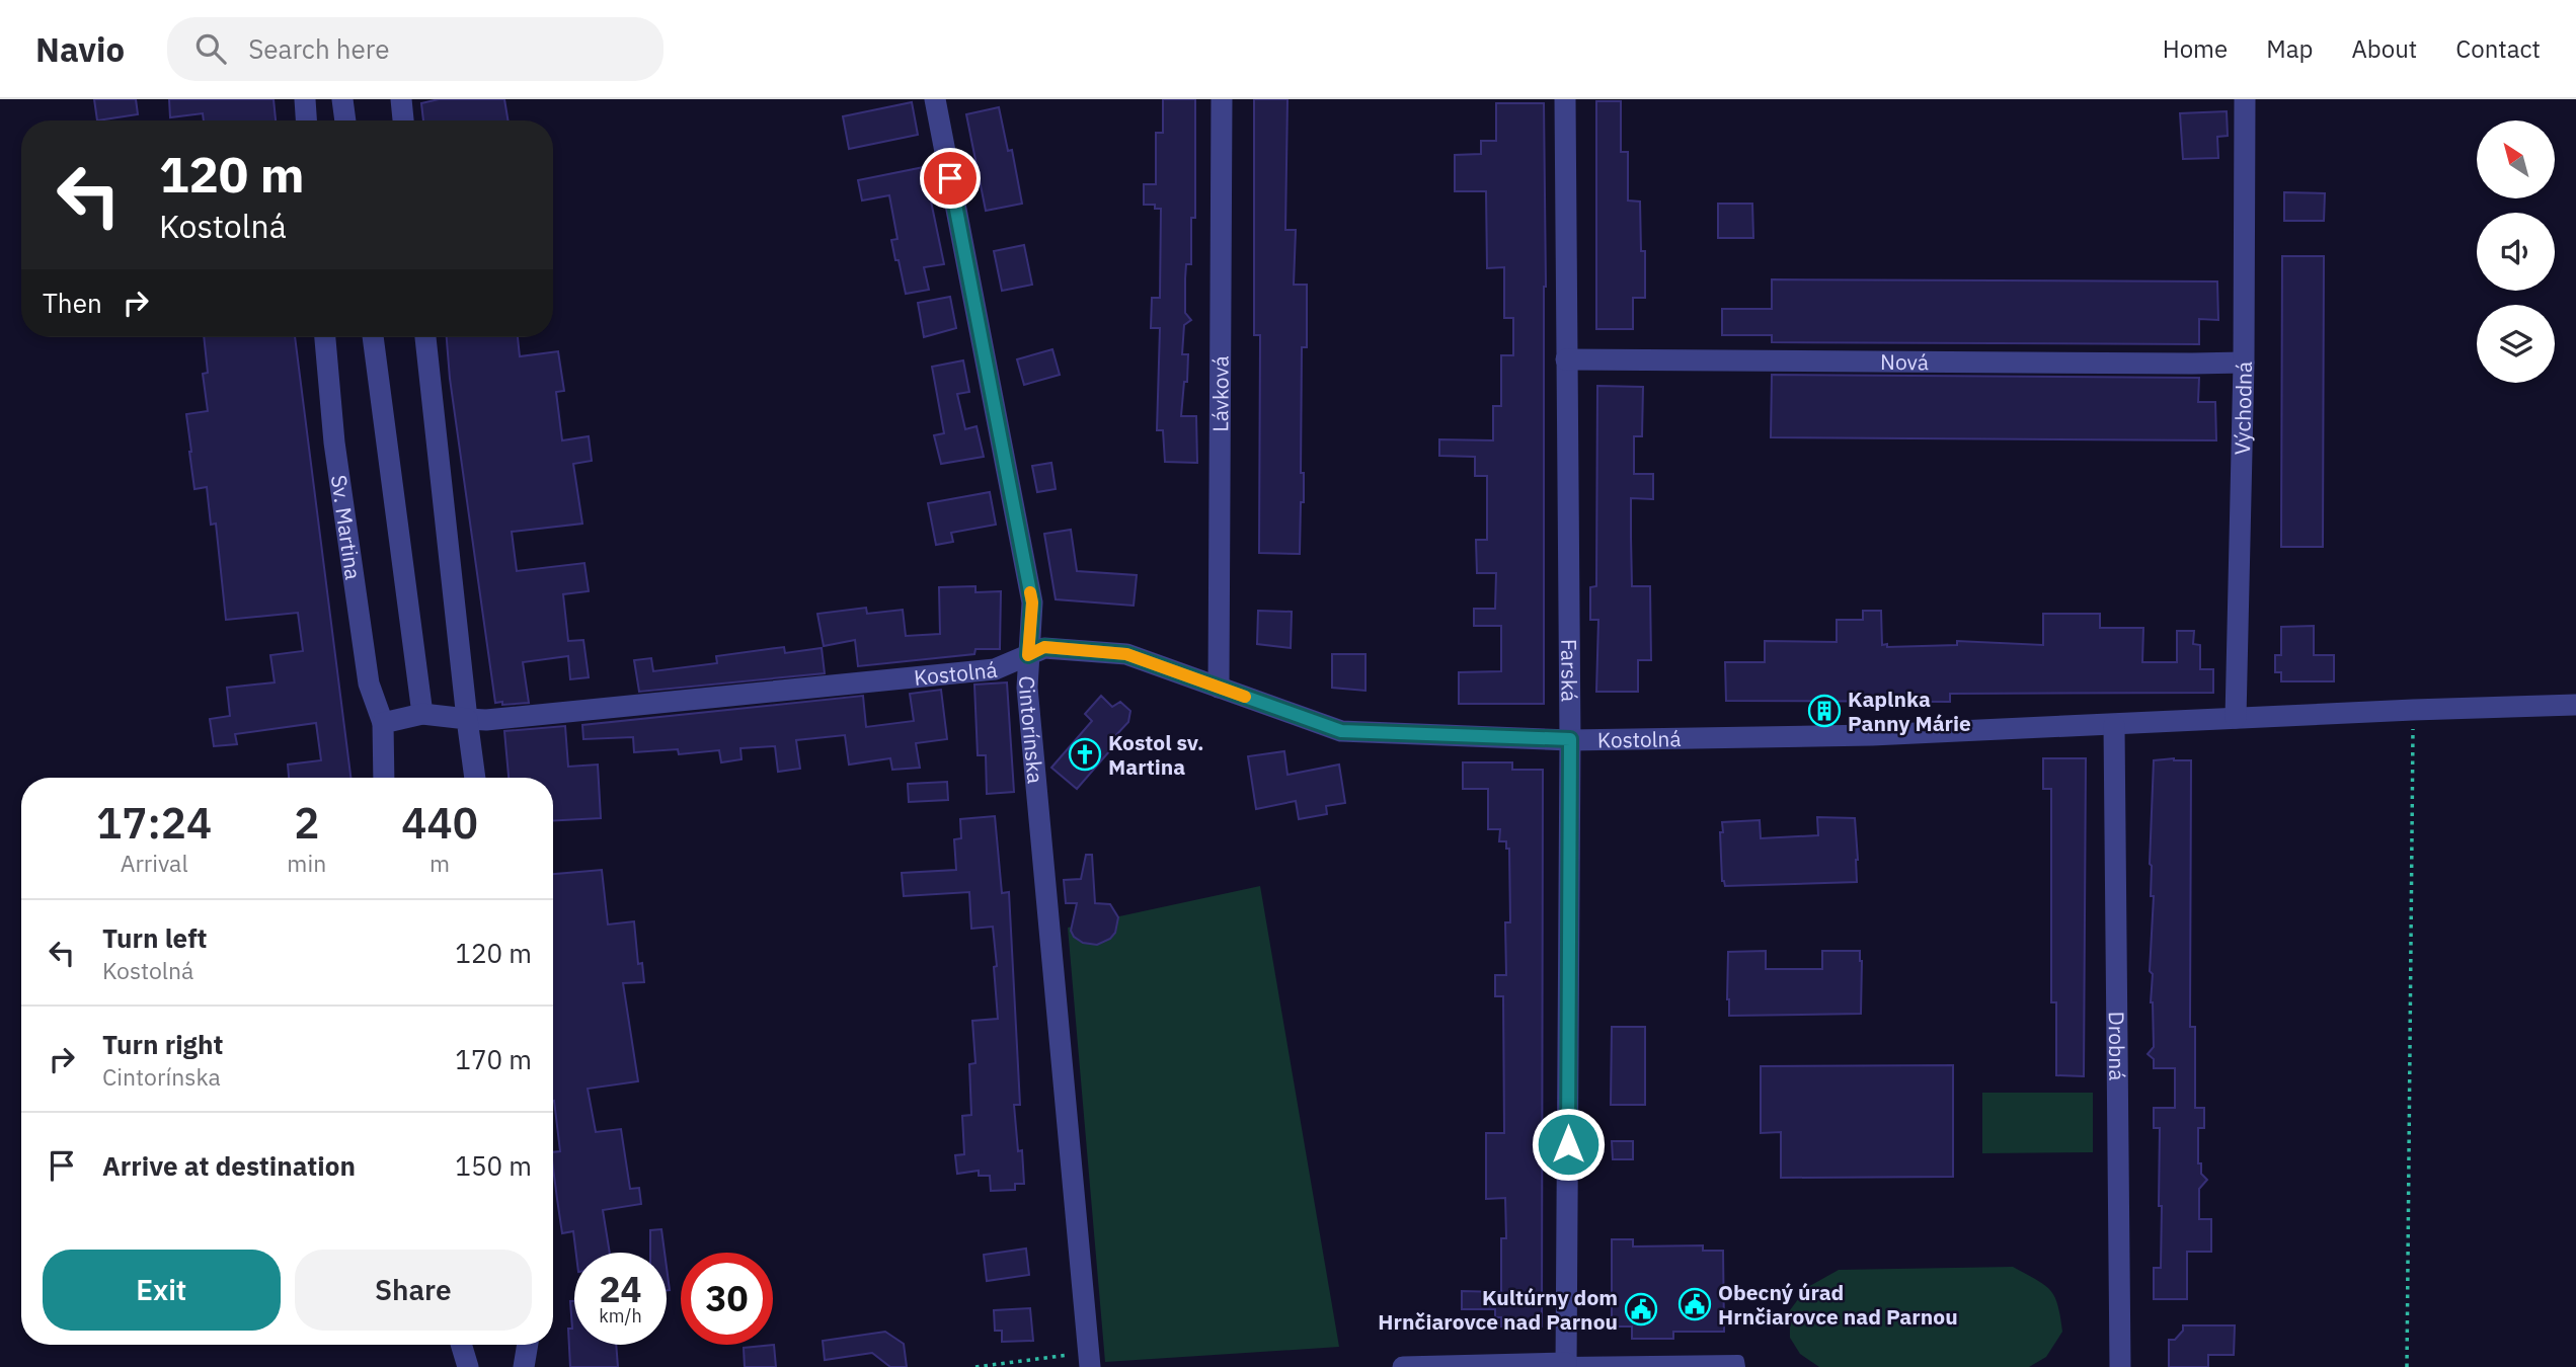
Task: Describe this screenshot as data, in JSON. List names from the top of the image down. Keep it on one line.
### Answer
{"streets":{"street":["Nová","Lávková","Východná","Sv. Martina","Farská","Kostolná","Cintorínska","Drobná"]},"crossings":[["Nová","Východná"],["Nová","Farská"],["Lávková","Kostolná"],["Východná","Kostolná"],["Farská","Kostolná"],["Kostolná","Cintorínska"],["Kostolná","Drobná"]],"places":{"building":["Kaplnka Panny Márie"],"church":["Kostol sv. Martina"],"public building":["Obecný úrad Hrnčiarovce nad Parnou","Kultúrny dom Hrnčiarovce nad Parnou"]},"north":"top left","page":{"header":"Navio","search":"Search here","nav":["Home","Map","About","Contact"],"turn":["120 m","Kostolná"],"then":"Then","eta":["17:24","Arrival","2","min","440","m"],"list":[{"name":"Turn left","note":"Kostolná","value":"120 m"},{"name":"Turn right","note":"Cintorínska","value":"170 m"},{"name":"Arrive at destination","value":"150 m"}],"buttons":["Exit","Share"],"speed":"24 km/h","limit":"30"}}
